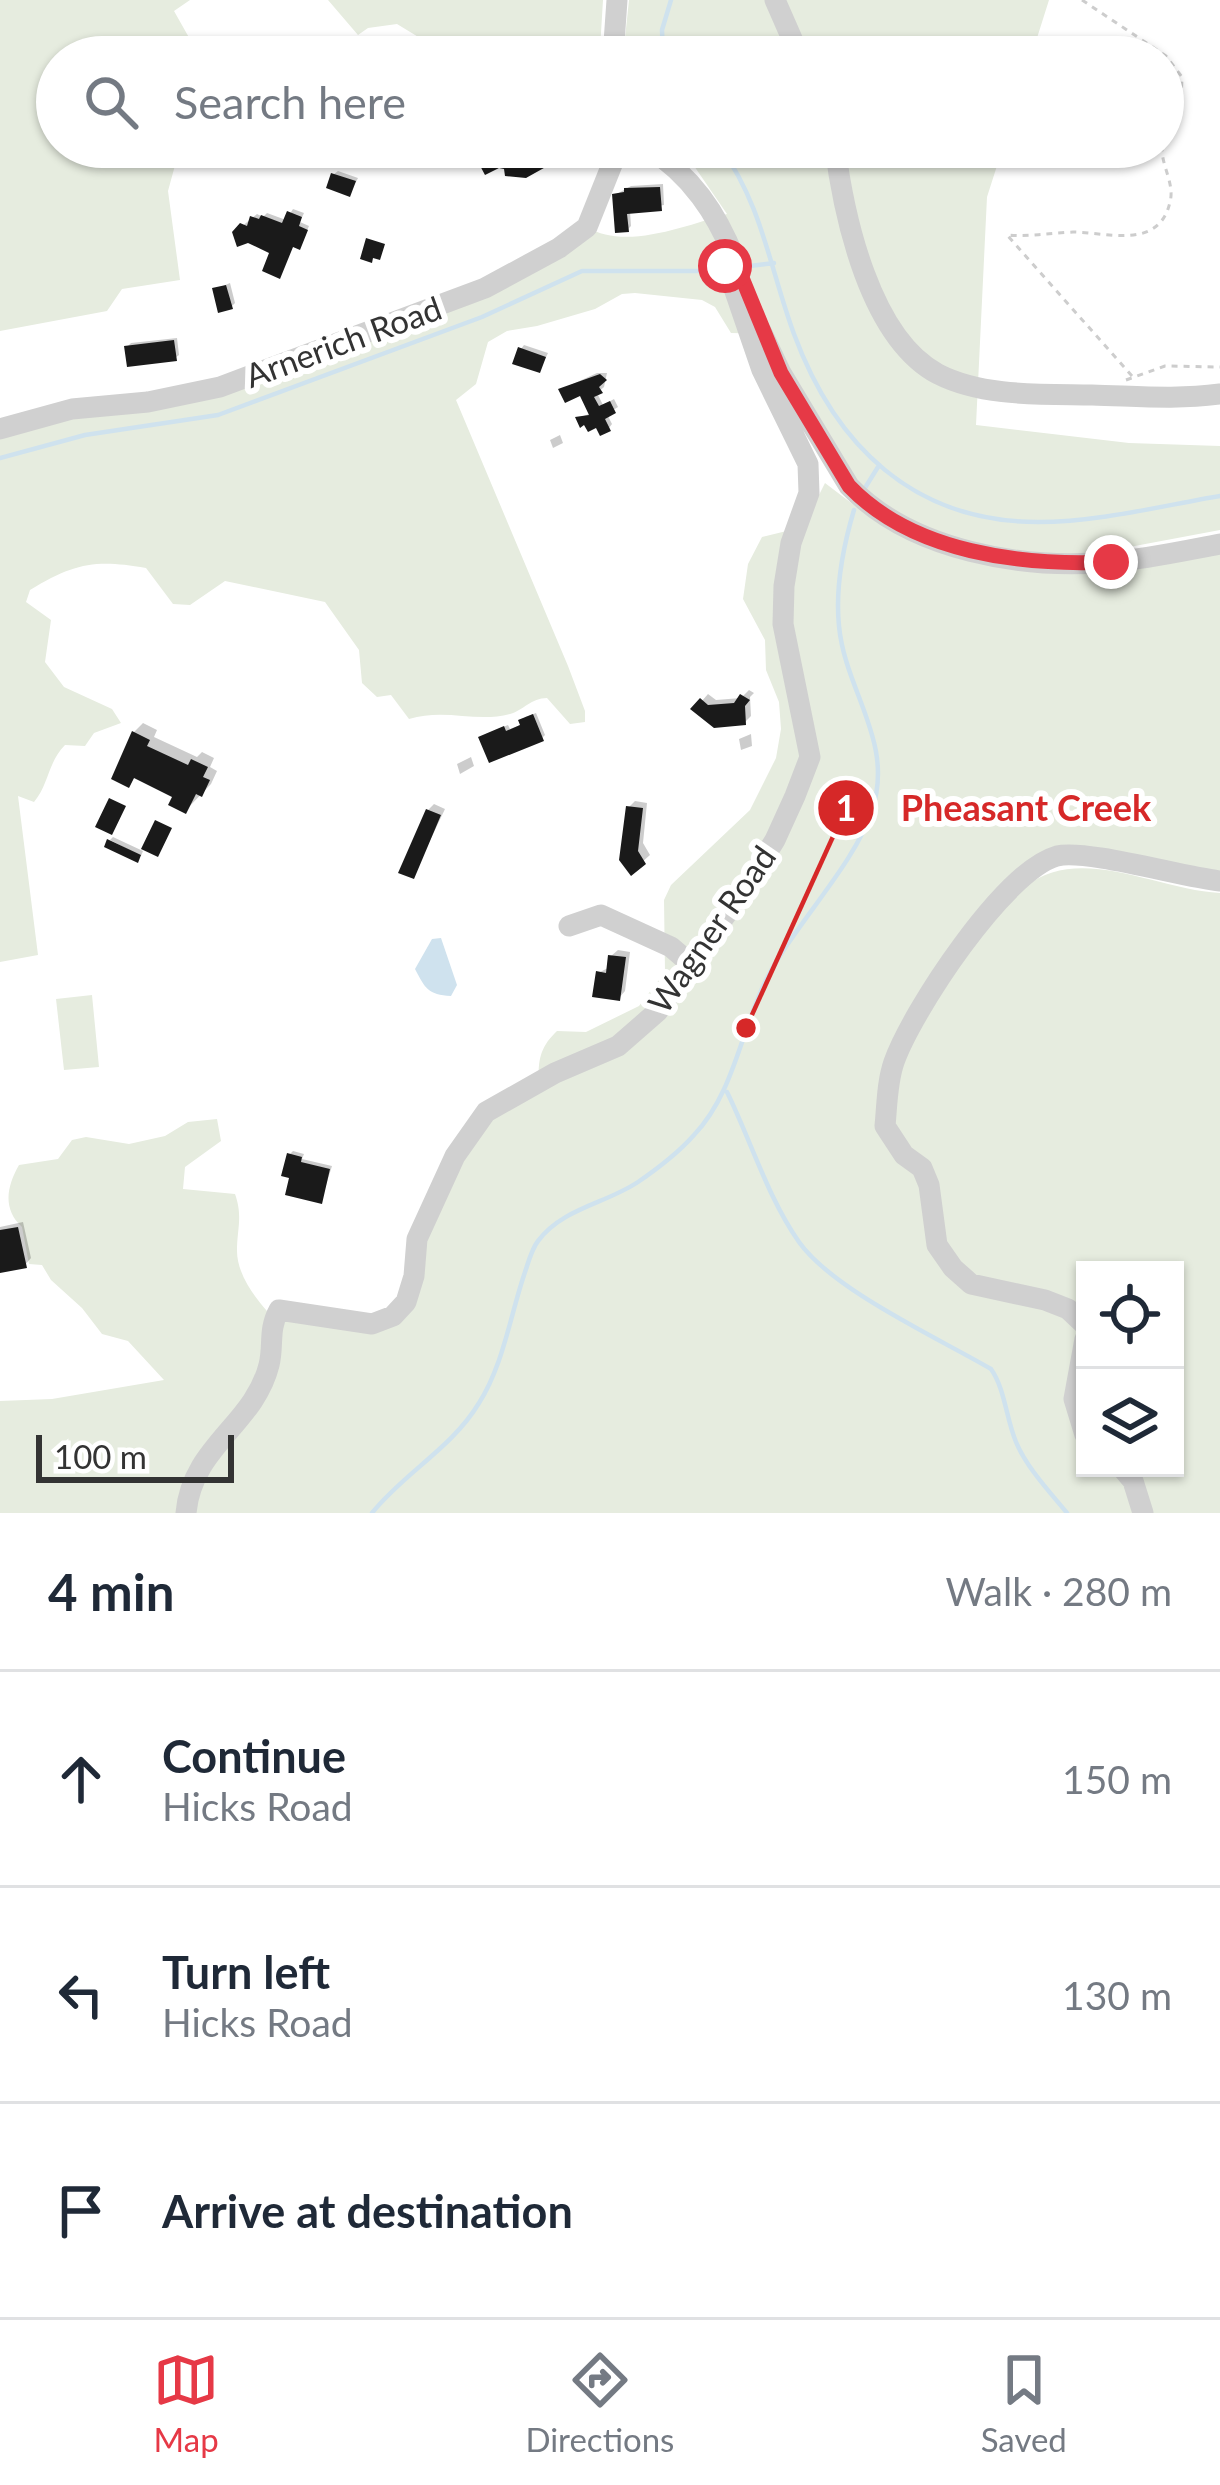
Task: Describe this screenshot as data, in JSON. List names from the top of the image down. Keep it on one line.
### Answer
{"streets":{"street":["Arnerich Road","Wagner Road"]},"places":["Pheasant Creek"],"scale_bar":"100 m","page":{"search":"Search here","scale":"100 m","heading":["4 min","Walk · 280 m"],"list":[["Continue","Hicks Road","150 m"],["Turn left","Hicks Road","130 m"],"Arrive at destination"],"nav":["Map","Directions","Saved"]}}
